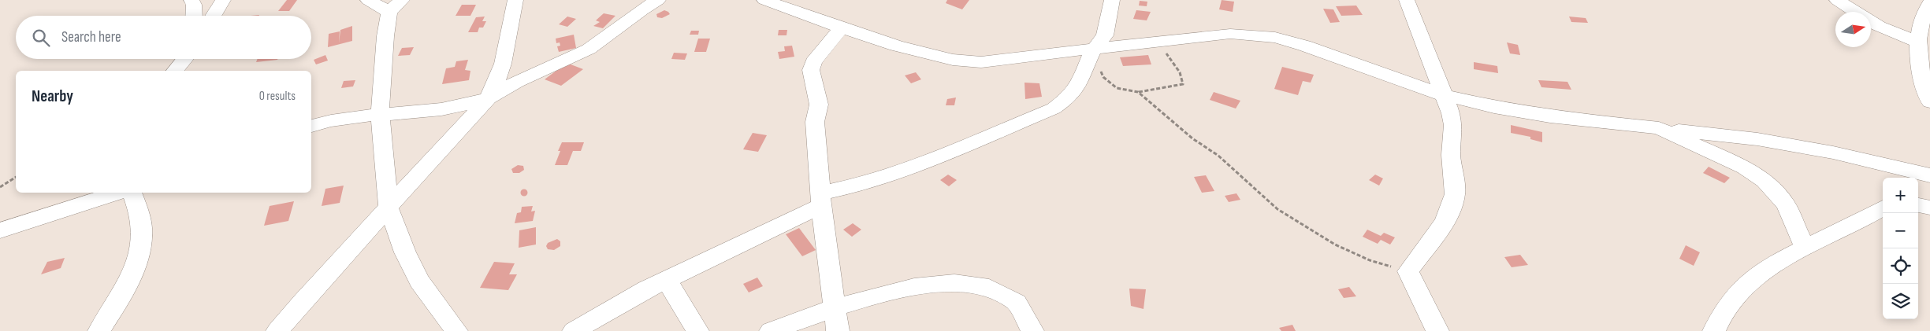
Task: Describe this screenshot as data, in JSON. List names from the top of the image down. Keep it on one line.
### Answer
{"north":"right","page":{"search":"Search here","heading":["Nearby","0 results"],"map_buttons":["+","−"]}}
